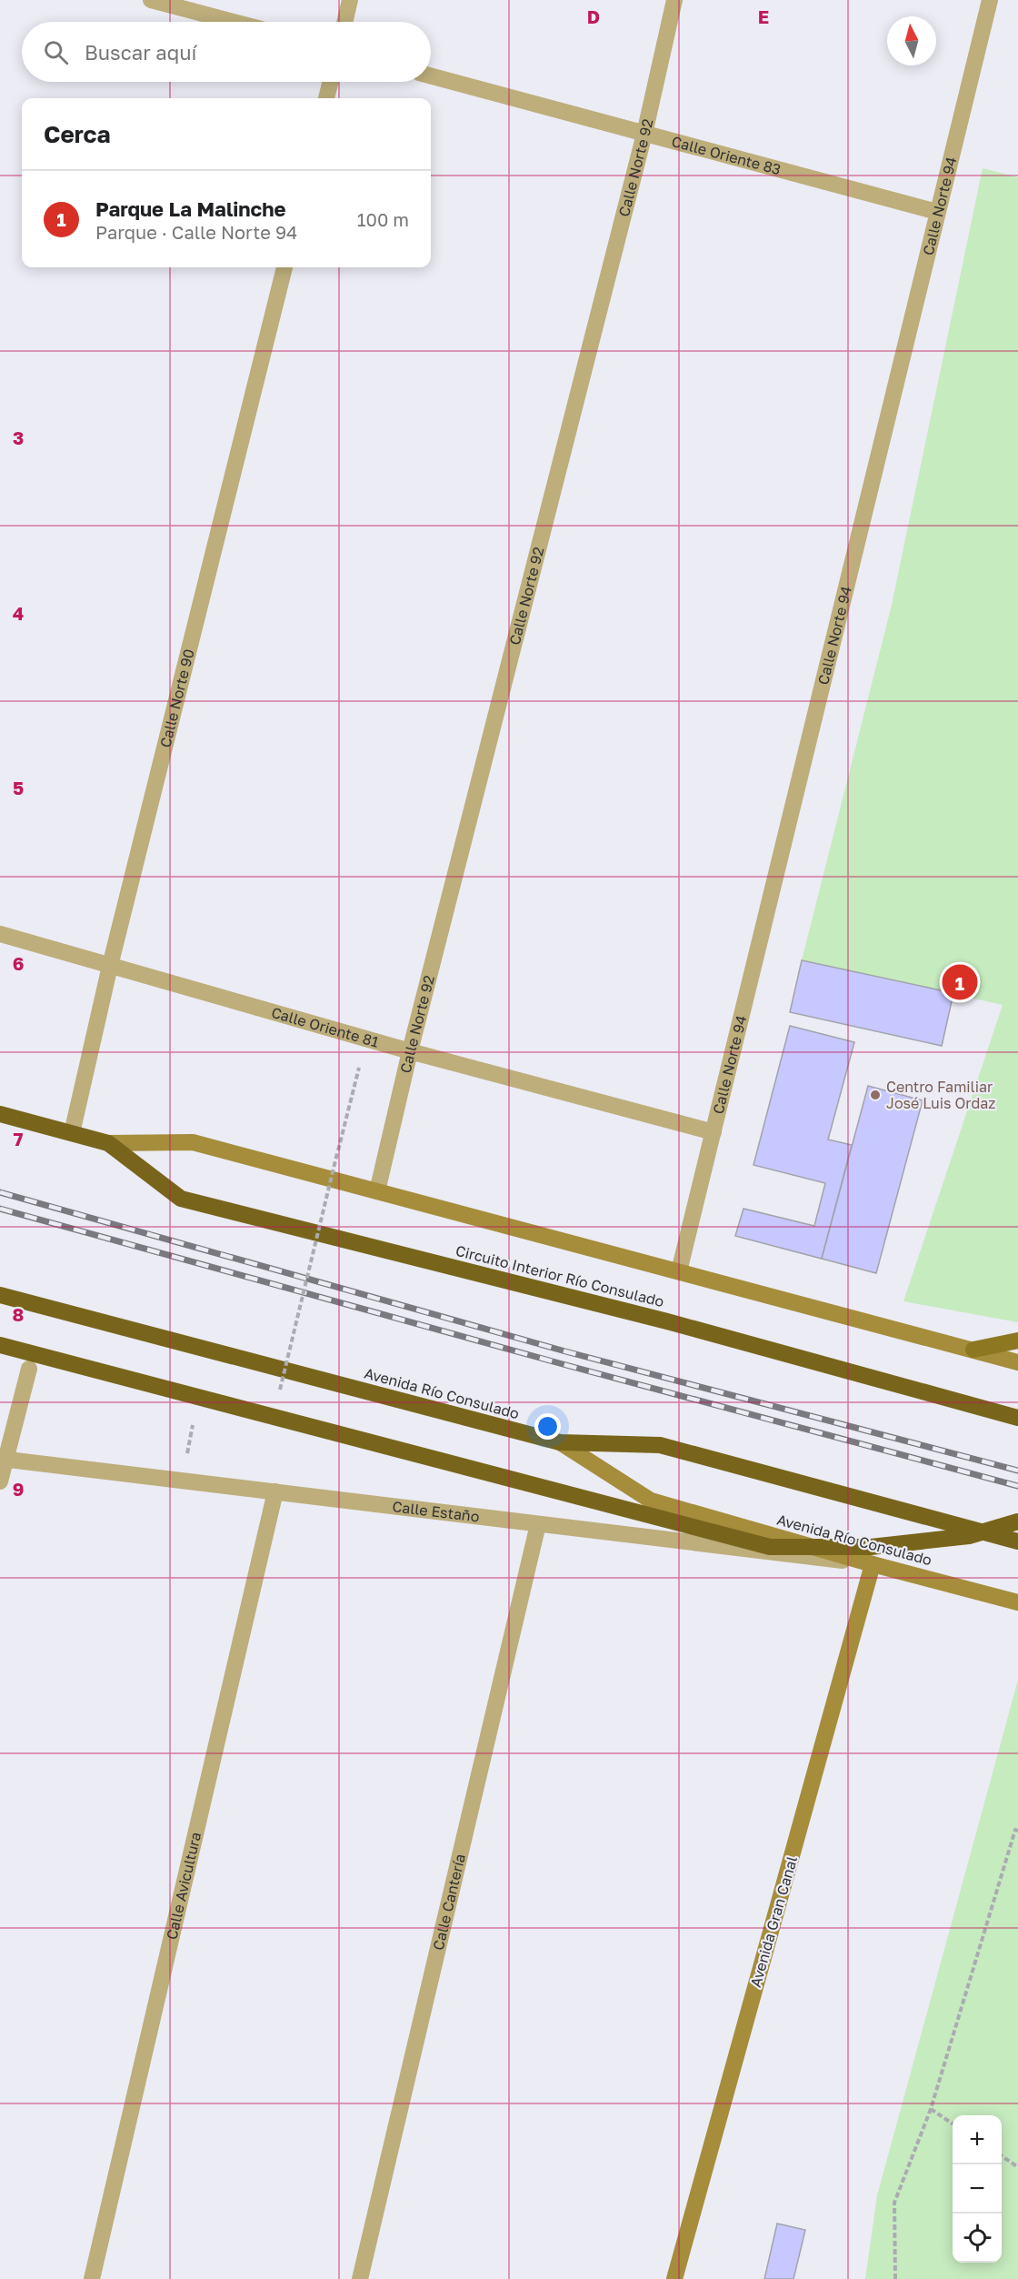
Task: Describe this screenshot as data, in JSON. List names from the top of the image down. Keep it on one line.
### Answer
{"streets":{"highway":["Circuito Interior Río Consulado","Avenida Río Consulado"],"main road":["Avenida Gran Canal"],"street":["Calle Oriente 83","Calle Norte 92","Calle Norte 94","Calle Norte 90","Calle Oriente 81","Calle Estaño","Calle Avicultura","Calle Cantería"]},"crossings":[["Calle Oriente 83","Calle Norte 92"],["Calle Oriente 83","Calle Norte 94"],["Calle Norte 92","Calle Oriente 81"],["Calle Norte 94","Calle Oriente 81"],["Calle Norte 90","Calle Oriente 81"],["Avenida Río Consulado","Calle Estaño"],["Avenida Río Consulado","Avenida Gran Canal"],["Calle Estaño","Calle Avicultura"],["Calle Estaño","Calle Cantería"],["Calle Estaño","Avenida Gran Canal"]],"places":["Centro Familiar José Luis Ordaz"],"north":"top","page":{"search":"Buscar aquí","heading":"Cerca","list":[{"mark":"1","name":"Parque La Malinche","note":"Parque · Calle Norte 94","value":"100 m"}],"pins":"1","map_buttons":["+","−"]},"grid":{"columns":["D","E"],"rows":["3","4","5","6","7","8","9"]}}
